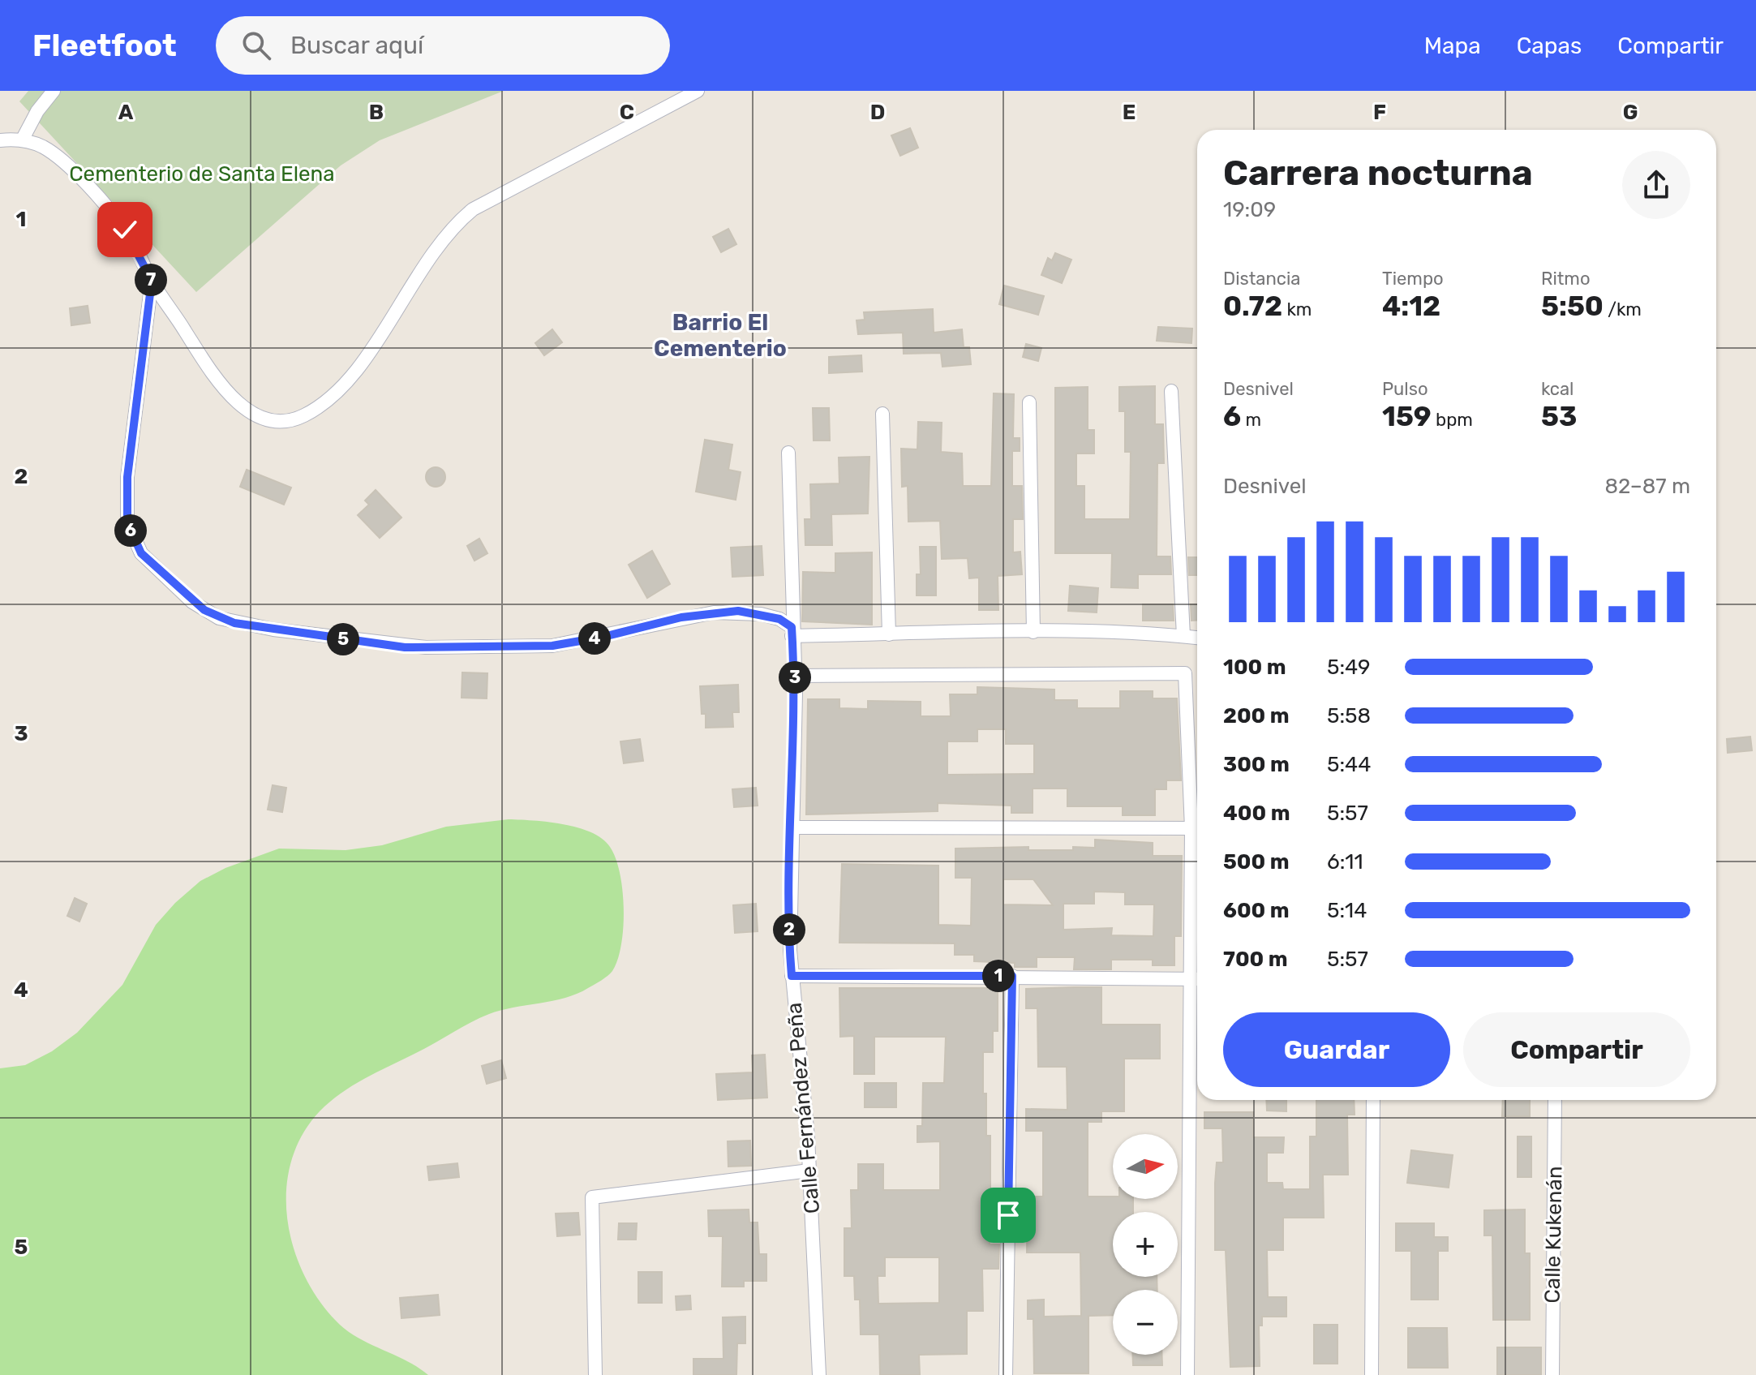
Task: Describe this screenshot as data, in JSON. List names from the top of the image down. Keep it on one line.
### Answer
{"streets":{"street":["Calle Fernández Peña","Calle Kukenán"]},"districts":["Barrio El Cementerio"],"parks":["Cementerio de Santa Elena"],"north":"right","page":{"header":"Fleetfoot","search":"Buscar aquí","nav":["Mapa","Capas","Compartir"],"heading":["Carrera nocturna","19:09"],"stats":[["Distancia","0.72 km"],["Tiempo","4:12"],["Ritmo","5:50 /km"],["Desnivel","6 m"],["Pulso","159 bpm"],["kcal","53"]],"pins":["7","6","4","5","3","2","1"],"chart":["Desnivel","82–87 m"],"list":[{"name":"100 m","note":"5:49"},{"name":"200 m","note":"5:58"},{"name":"300 m","note":"5:44"},{"name":"400 m","note":"5:57"},{"name":"500 m","note":"6:11"},{"name":"600 m","note":"5:14"},{"name":"700 m","note":"5:57"}],"buttons":["Guardar","Compartir"],"map_buttons":["+","−"]},"grid":{"columns":["A","B","C","D","E","F","G"],"rows":["1","2","3","4","5"]}}
